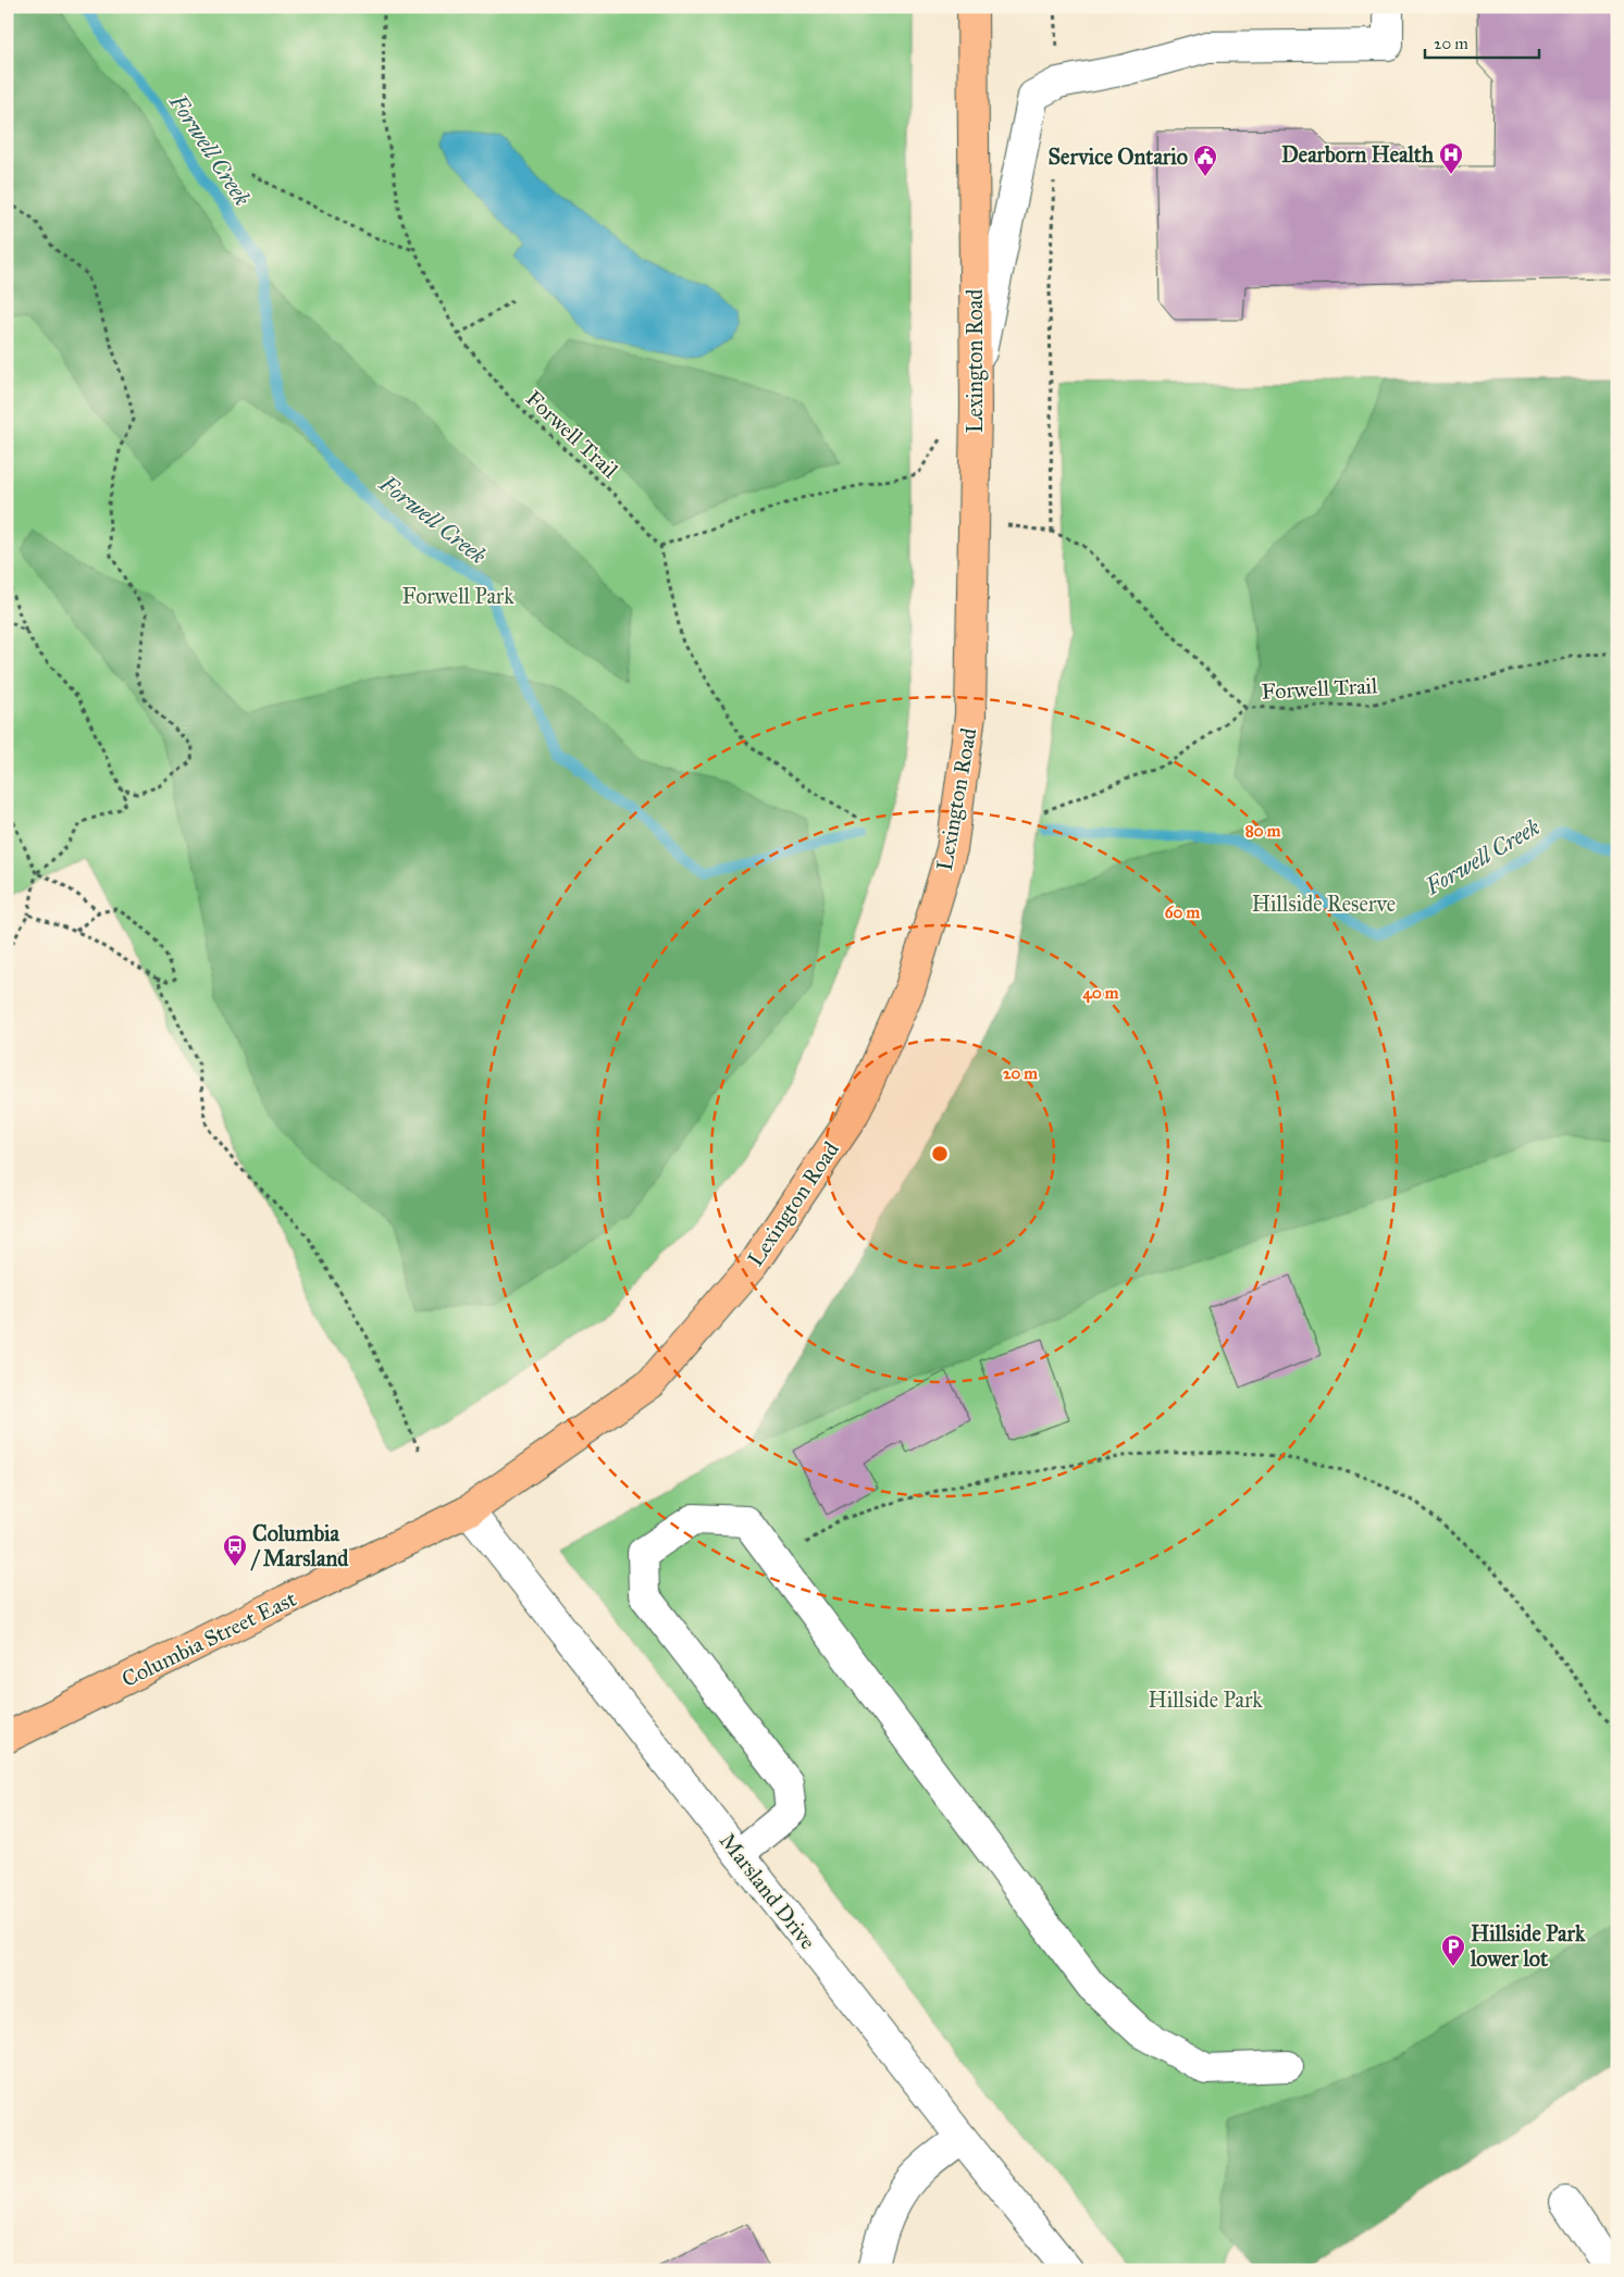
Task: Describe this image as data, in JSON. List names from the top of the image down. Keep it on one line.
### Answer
{"streets":{"main road":["Lexington Road","Columbia Street East"],"street":["Marsland Drive"],"path":["Forwell Trail"]},"crossings":[["Lexington Road","Columbia Street East"],["Lexington Road","Marsland Drive"],["Columbia Street East","Marsland Drive"]],"water":["Forwell Creek"],"parks":["Forwell Park","Hillside Reserve","Hillside Park"],"places":{"hospital":["Dearborn Health"],"public building":["Service Ontario"],"bus stop":["Columbia / Marsland"],"parking":["Hillside Park lower lot"]},"scale_bar":"20 m","rings":["80 m","60 m","40 m","20 m"]}
